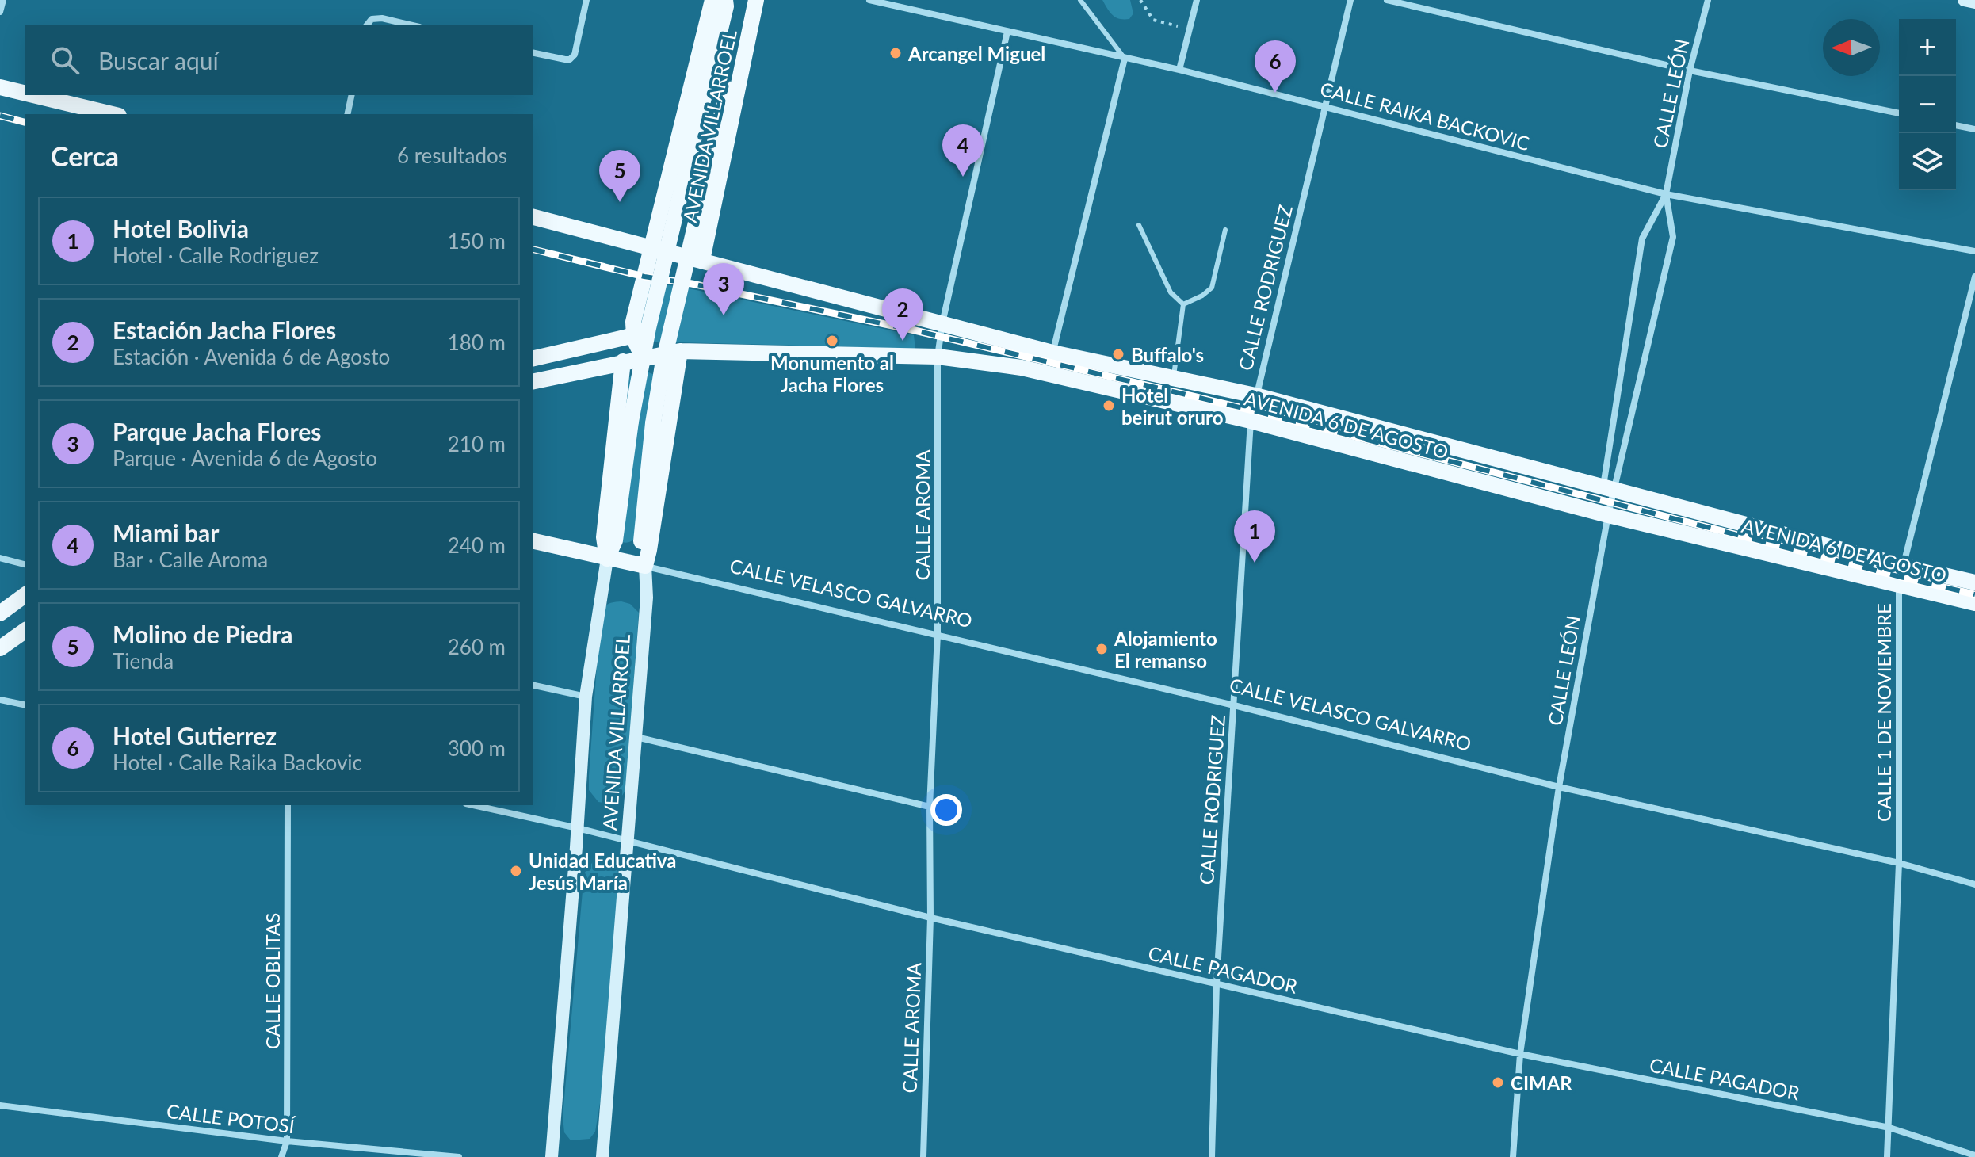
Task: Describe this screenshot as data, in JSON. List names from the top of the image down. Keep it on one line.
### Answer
{"streets":{"main road":["AVENIDA VILLARROEL","AVENIDA 6 DE AGOSTO","CALLE VELASCO GALVARRO"],"street":["CALLE LEÓN","CALLE RAIKA BACKOVIC","CALLE RODRIGUEZ","CALLE AROMA","CALLE 1 DE NOVIEMBRE","CALLE PAGADOR","CALLE OBLITAS","CALLE POTOSÍ"]},"crossings":[["CALLE LEÓN","CALLE RAIKA BACKOVIC"],["CALLE LEÓN","AVENIDA 6 DE AGOSTO"],["CALLE LEÓN","CALLE VELASCO GALVARRO"],["CALLE LEÓN","CALLE PAGADOR"],["CALLE RAIKA BACKOVIC","CALLE RODRIGUEZ"],["CALLE RAIKA BACKOVIC","CALLE AROMA"],["AVENIDA VILLARROEL","AVENIDA 6 DE AGOSTO"],["AVENIDA VILLARROEL","CALLE VELASCO GALVARRO"],["AVENIDA VILLARROEL","CALLE PAGADOR"],["CALLE RODRIGUEZ","AVENIDA 6 DE AGOSTO"],["CALLE RODRIGUEZ","CALLE VELASCO GALVARRO"],["CALLE RODRIGUEZ","CALLE PAGADOR"],["AVENIDA 6 DE AGOSTO","CALLE AROMA"],["AVENIDA 6 DE AGOSTO","CALLE 1 DE NOVIEMBRE"],["CALLE AROMA","CALLE VELASCO GALVARRO"],["CALLE AROMA","CALLE PAGADOR"],["CALLE VELASCO GALVARRO","CALLE 1 DE NOVIEMBRE"],["CALLE 1 DE NOVIEMBRE","CALLE PAGADOR"],["CALLE OBLITAS","CALLE POTOSÍ"]],"places":["Arcangel Miguel","Monumento al Jacha Flores","Buffalo's","Hotel beirut oruro","Alojamiento El remanso","Unidad Educativa Jesús María","CIMAR"],"north":"left","page":{"map_buttons":["+","−"],"search":"Buscar aquí","pins":["6","4","5","3","2","1"],"heading":["Cerca","6 resultados"],"list":[{"mark":"1","name":"Hotel Bolivia","note":"Hotel · Calle Rodriguez","value":"150 m"},{"mark":"2","name":"Estación Jacha Flores","note":"Estación · Avenida 6 de Agosto","value":"180 m"},{"mark":"3","name":"Parque Jacha Flores","note":"Parque · Avenida 6 de Agosto","value":"210 m"},{"mark":"4","name":"Miami bar","note":"Bar · Calle Aroma","value":"240 m"},{"mark":"5","name":"Molino de Piedra","note":"Tienda","value":"260 m"},{"mark":"6","name":"Hotel Gutierrez","note":"Hotel · Calle Raika Backovic","value":"300 m"}]}}
